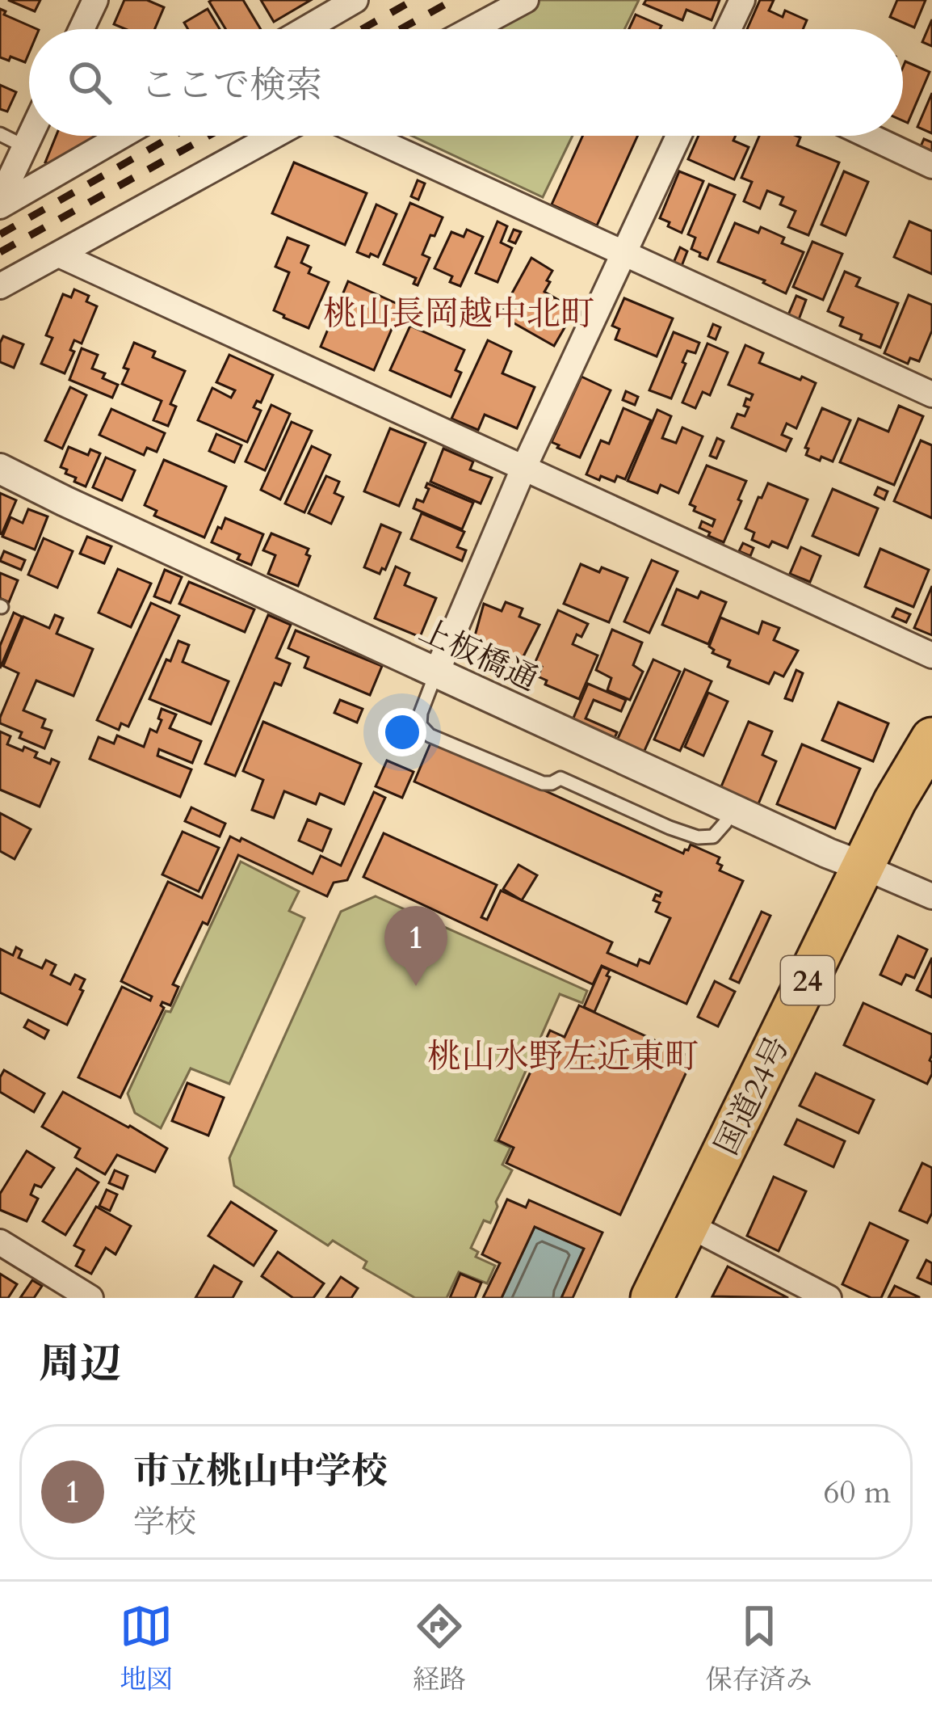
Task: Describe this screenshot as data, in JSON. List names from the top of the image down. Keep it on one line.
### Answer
{"streets":{"highway":["24","国道24号"],"street":["上板橋通"]},"crossings":[["上板橋通","国道24号"]],"districts":["桃山長岡越中北町","桃山水野左近東町"],"page":{"search":"ここで検索","pins":"1","heading":"周辺","list":[{"mark":"1","name":"市立桃山中学校","note":"学校","value":"60 m"}],"nav":["地図","経路","保存済み"]}}
